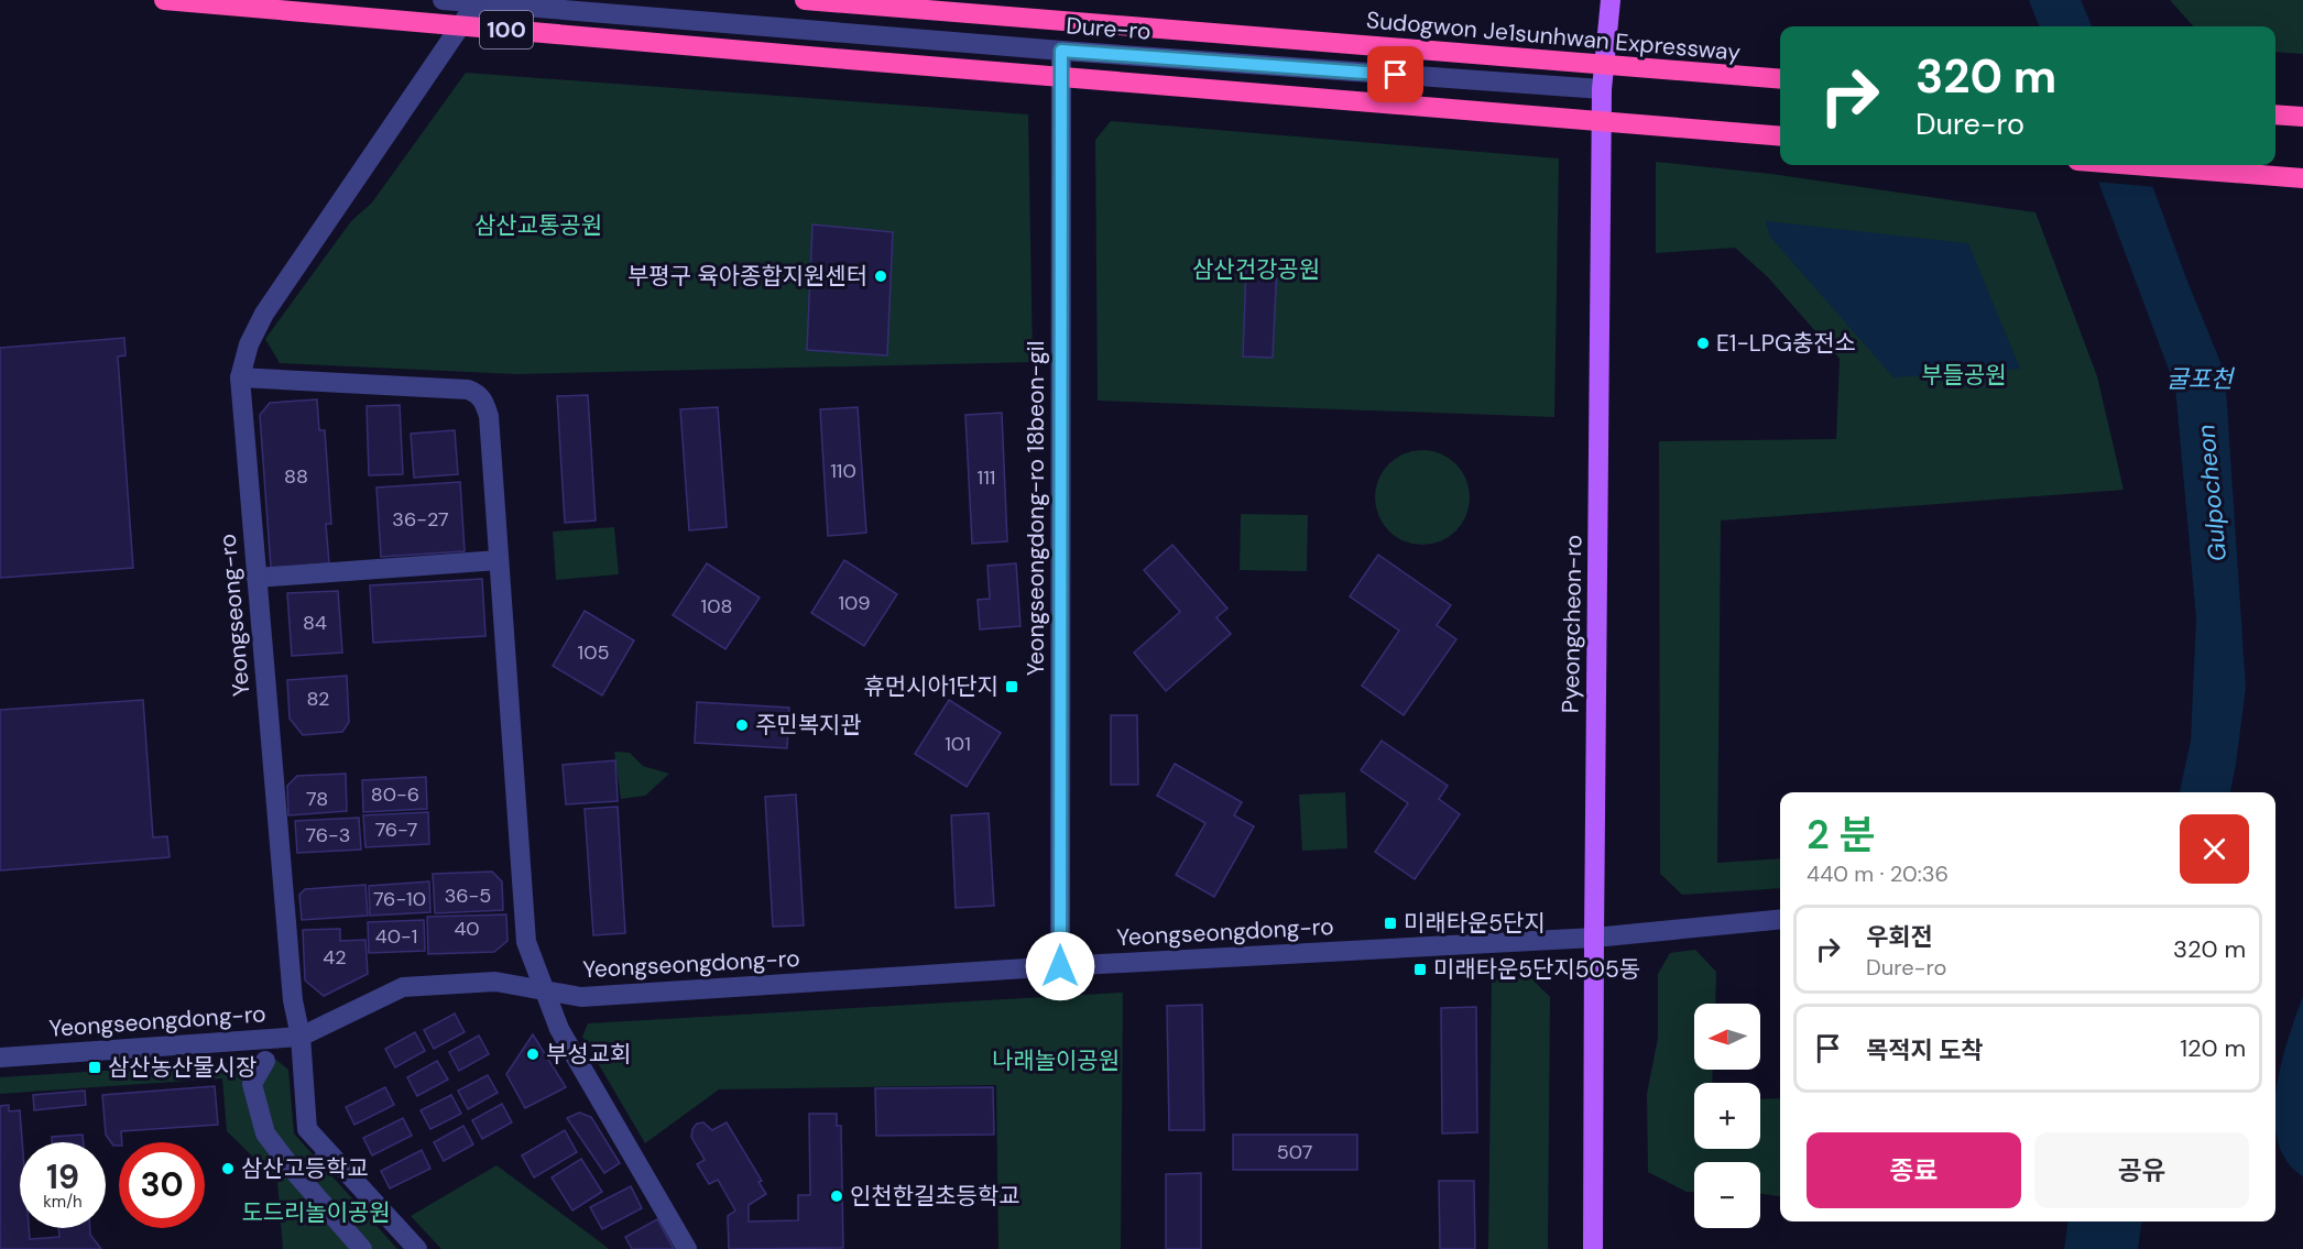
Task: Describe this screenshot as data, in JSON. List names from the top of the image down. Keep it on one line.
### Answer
{"streets":{"highway":["100","Sudogwon Je1sunhwan Expressway"],"main road":["Pyeongcheon-ro"],"street":["Dure-ro","Yeongseongdong-ro 18beon-gil","Yeongseong-ro","Yeongseongdong-ro"]},"crossings":[["Dure-ro","Yeongseongdong-ro 18beon-gil"],["Dure-ro","Yeongseong-ro"],["Dure-ro","Pyeongcheon-ro"],["Yeongseongdong-ro 18beon-gil","Yeongseongdong-ro"],["Yeongseong-ro","Yeongseongdong-ro"],["Pyeongcheon-ro","Yeongseongdong-ro"]],"water":["굴포천","Gulpocheon"],"parks":["삼산교통공원","삼산건강공원","부들공원","나래놀이공원","도드리놀이공원"],"places":{"other":["부평구 육아종합지원센터","E1-LPG충전소","주민복지관","부성교회","삼산고등학교","인천한길초등학교"],"transit":["휴먼시아1단지","미래타운5단지","미래타운5단지505동","삼산농산물시장"]},"house_numbers":["110","88","111","36-27","109","108","84","105","82","101","80-6","78","76-7","76-3","36-5","76-10","40","40-1","42","507"],"north":"left","page":{"turn":["320 m","Dure-ro"],"heading":["2 분","440 m · 20:36"],"list":[{"name":"우회전","note":"Dure-ro","value":"320 m"},{"name":"목적지 도착","value":"120 m"}],"map_buttons":["+","−"],"buttons":["종료","공유"],"speed":"19 km/h","limit":"30"}}
